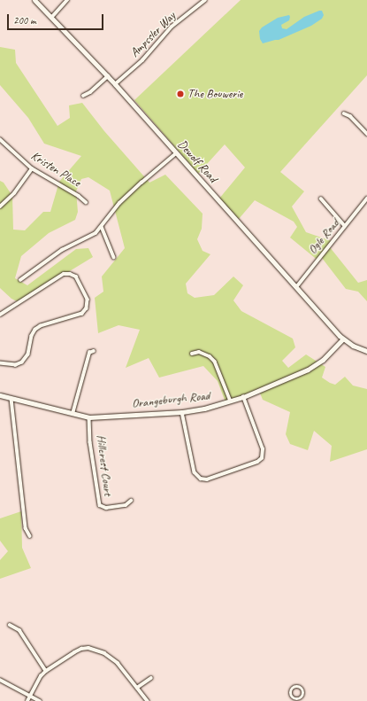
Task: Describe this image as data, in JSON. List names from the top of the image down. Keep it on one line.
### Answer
{"streets":{"main road":["Dewolf Road","Orangeburgh Road"],"street":["Ampssler Way","Kristen Place","Ogle Road","Hillcrest Court"]},"crossings":[["Ampssler Way","Dewolf Road"],["Dewolf Road","Ogle Road"],["Dewolf Road","Orangeburgh Road"],["Orangeburgh Road","Hillcrest Court"]],"places":["The Bouwerie"],"scale_bar":"200 m"}
